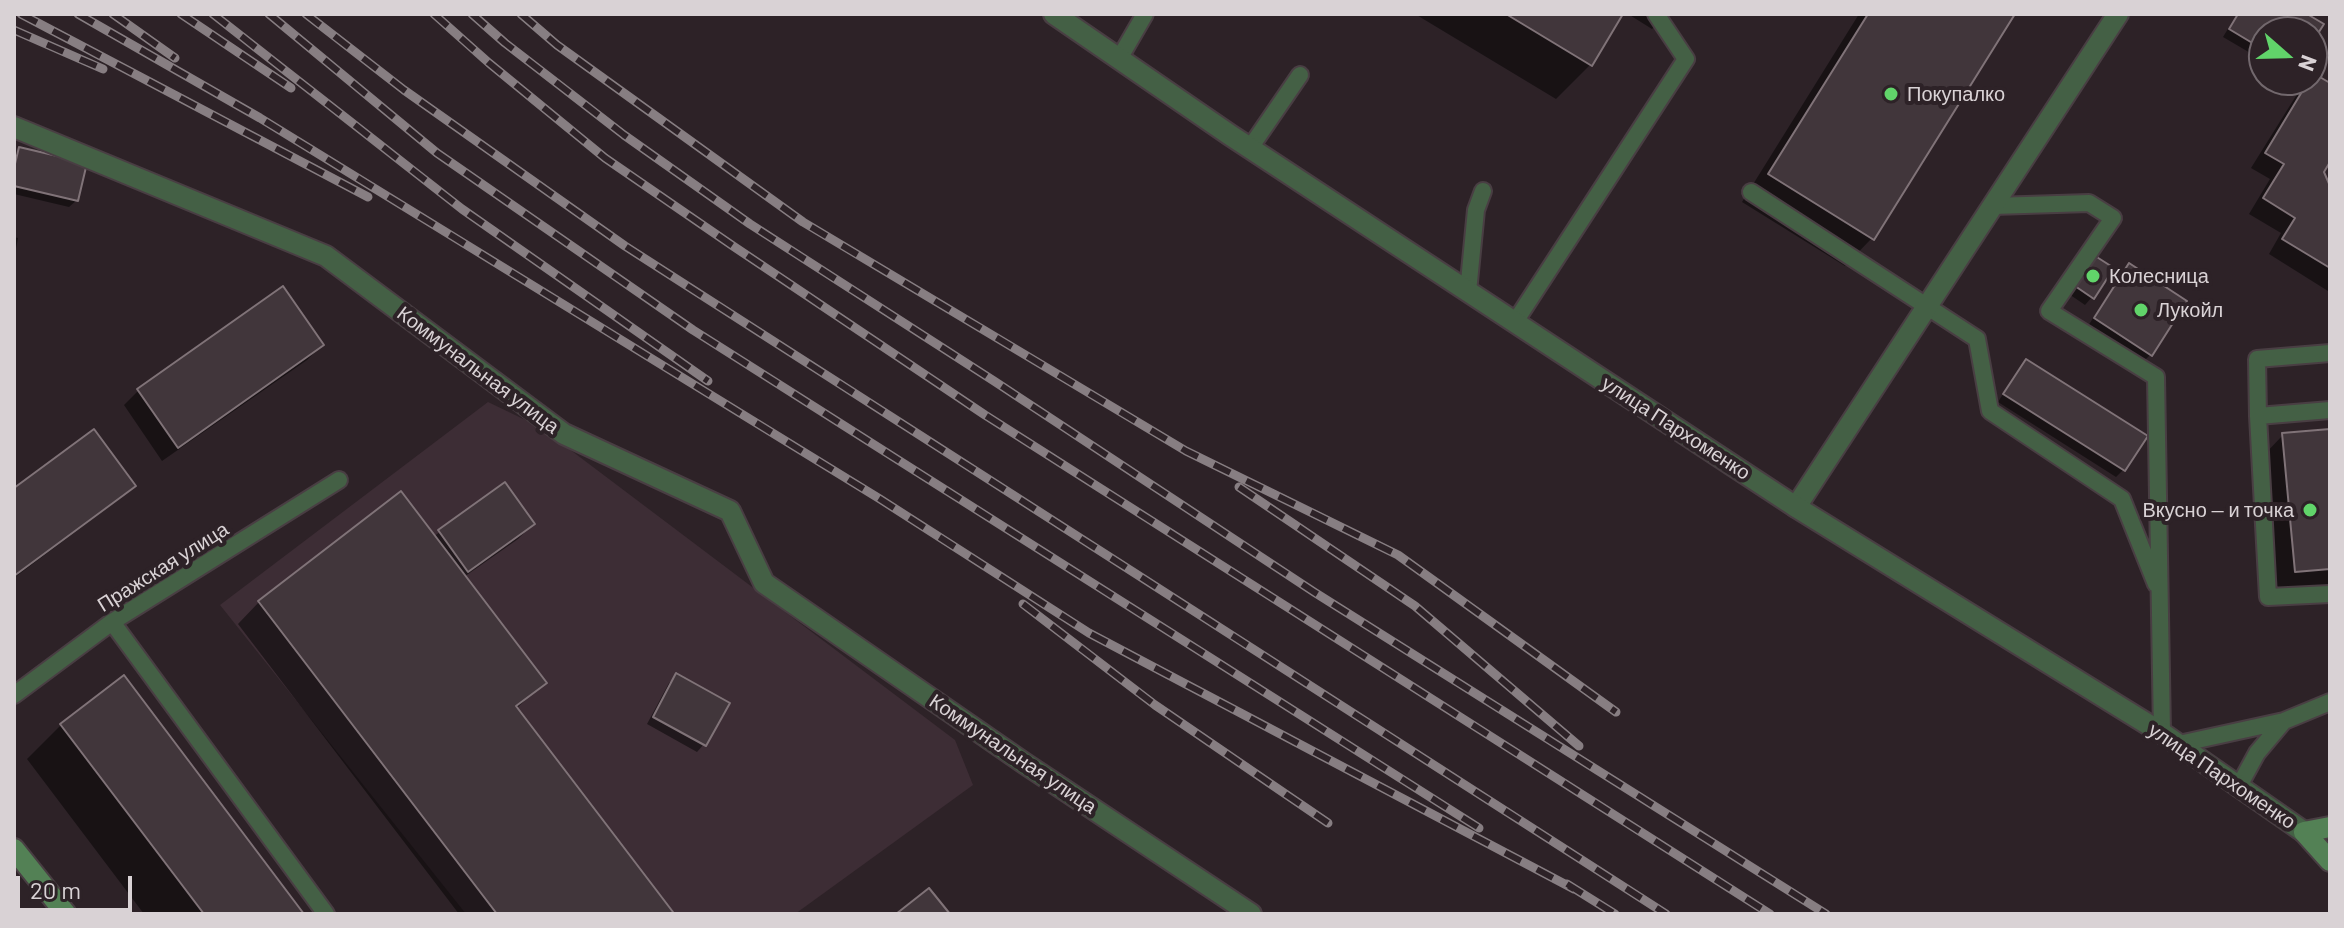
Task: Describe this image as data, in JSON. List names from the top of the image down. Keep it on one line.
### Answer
{"streets":{"street":["Коммунальная улица","улица Пархоменко"],"lane":["Пражская улица"]},"places":["Покупалко","Колесница","Лукойл","Вкусно — и точка"],"scale_bar":"20 m","north":"right"}
